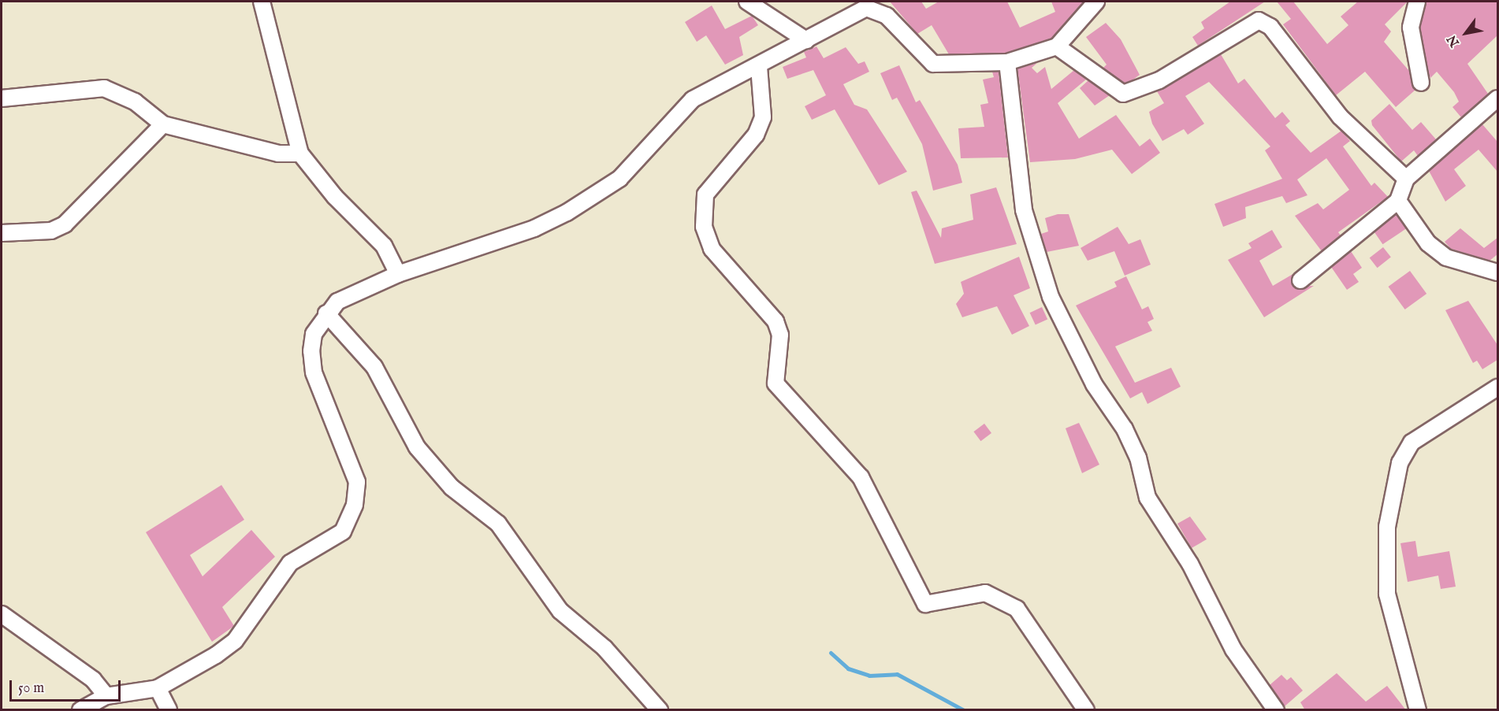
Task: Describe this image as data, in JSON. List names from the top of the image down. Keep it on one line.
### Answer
{"scale_bar":"50 m","north":"bottom left"}
